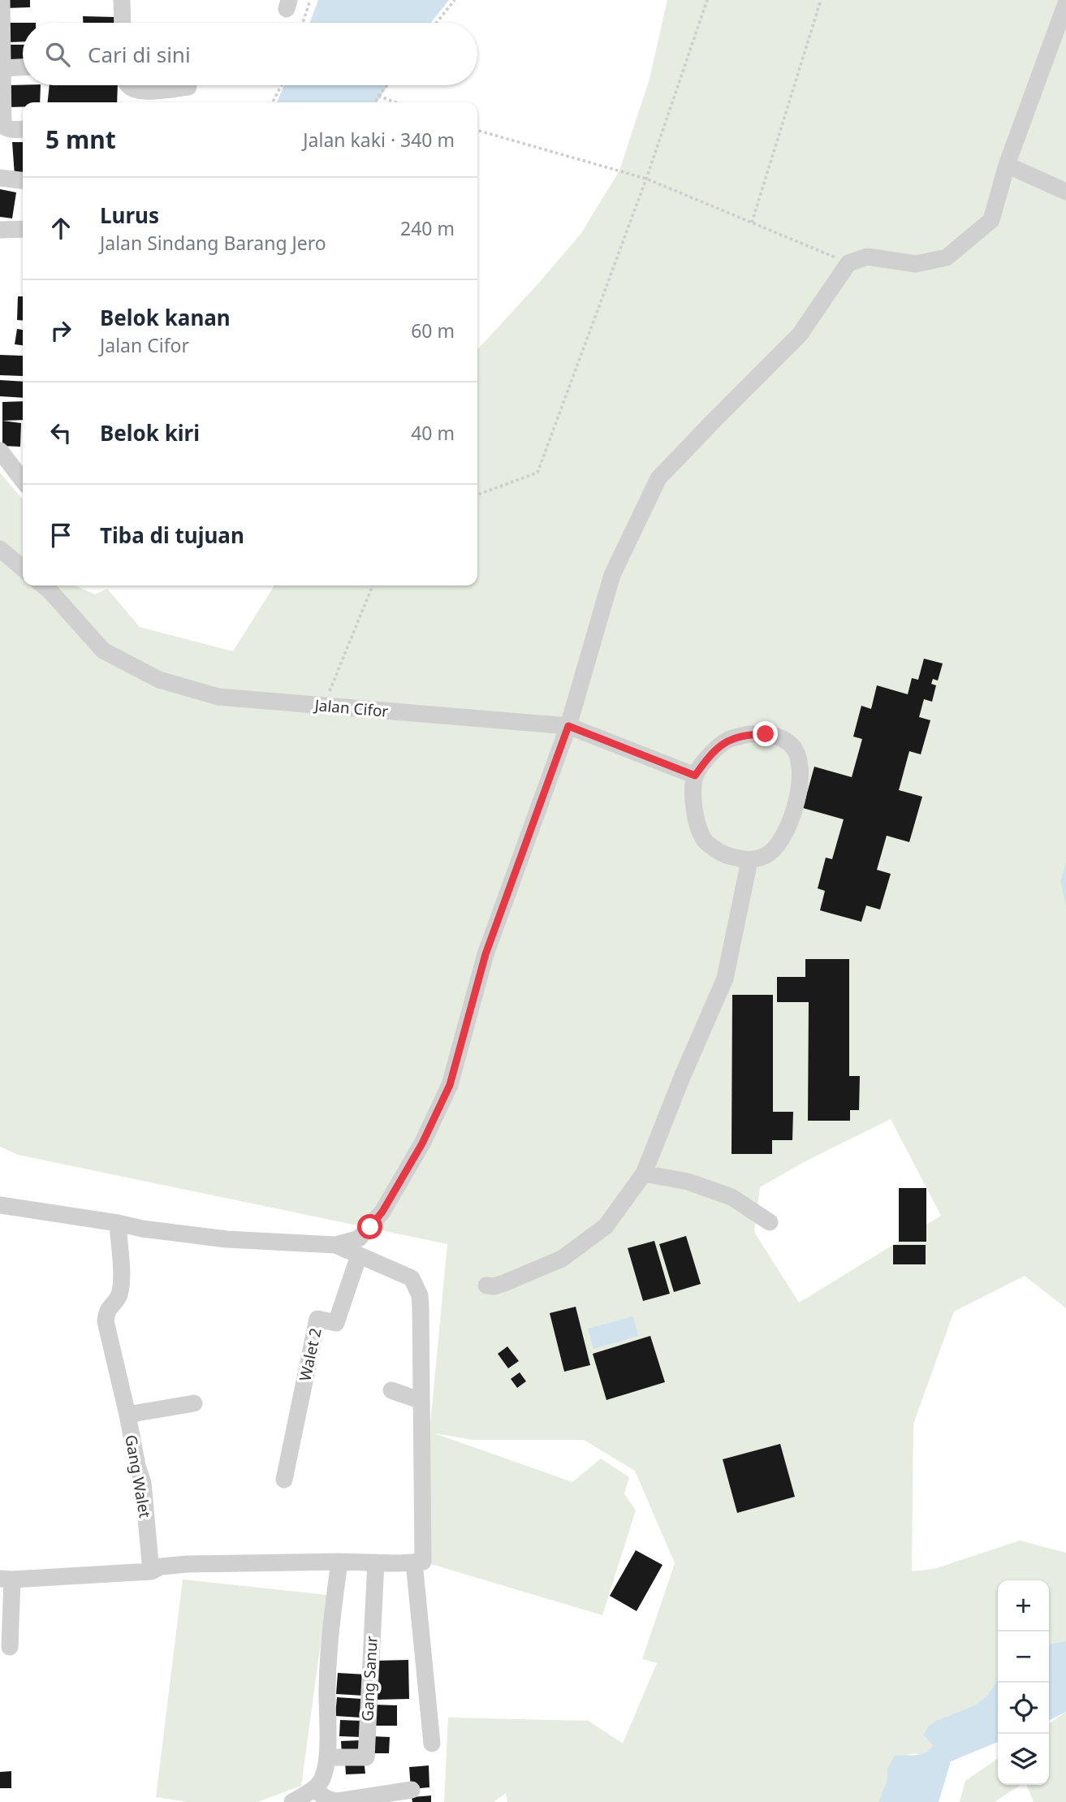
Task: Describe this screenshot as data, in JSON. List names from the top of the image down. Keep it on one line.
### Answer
{"streets":{"street":["Jalan Cifor","Walet 2","Gang Walet","Gang Sanur"]},"page":{"search":"Cari di sini","heading":["5 mnt","Jalan kaki · 340 m"],"list":[["Lurus","Jalan Sindang Barang Jero","240 m"],["Belok kanan","Jalan Cifor","60 m"],["Belok kiri","40 m"],"Tiba di tujuan"],"map_buttons":["+","−"]}}
